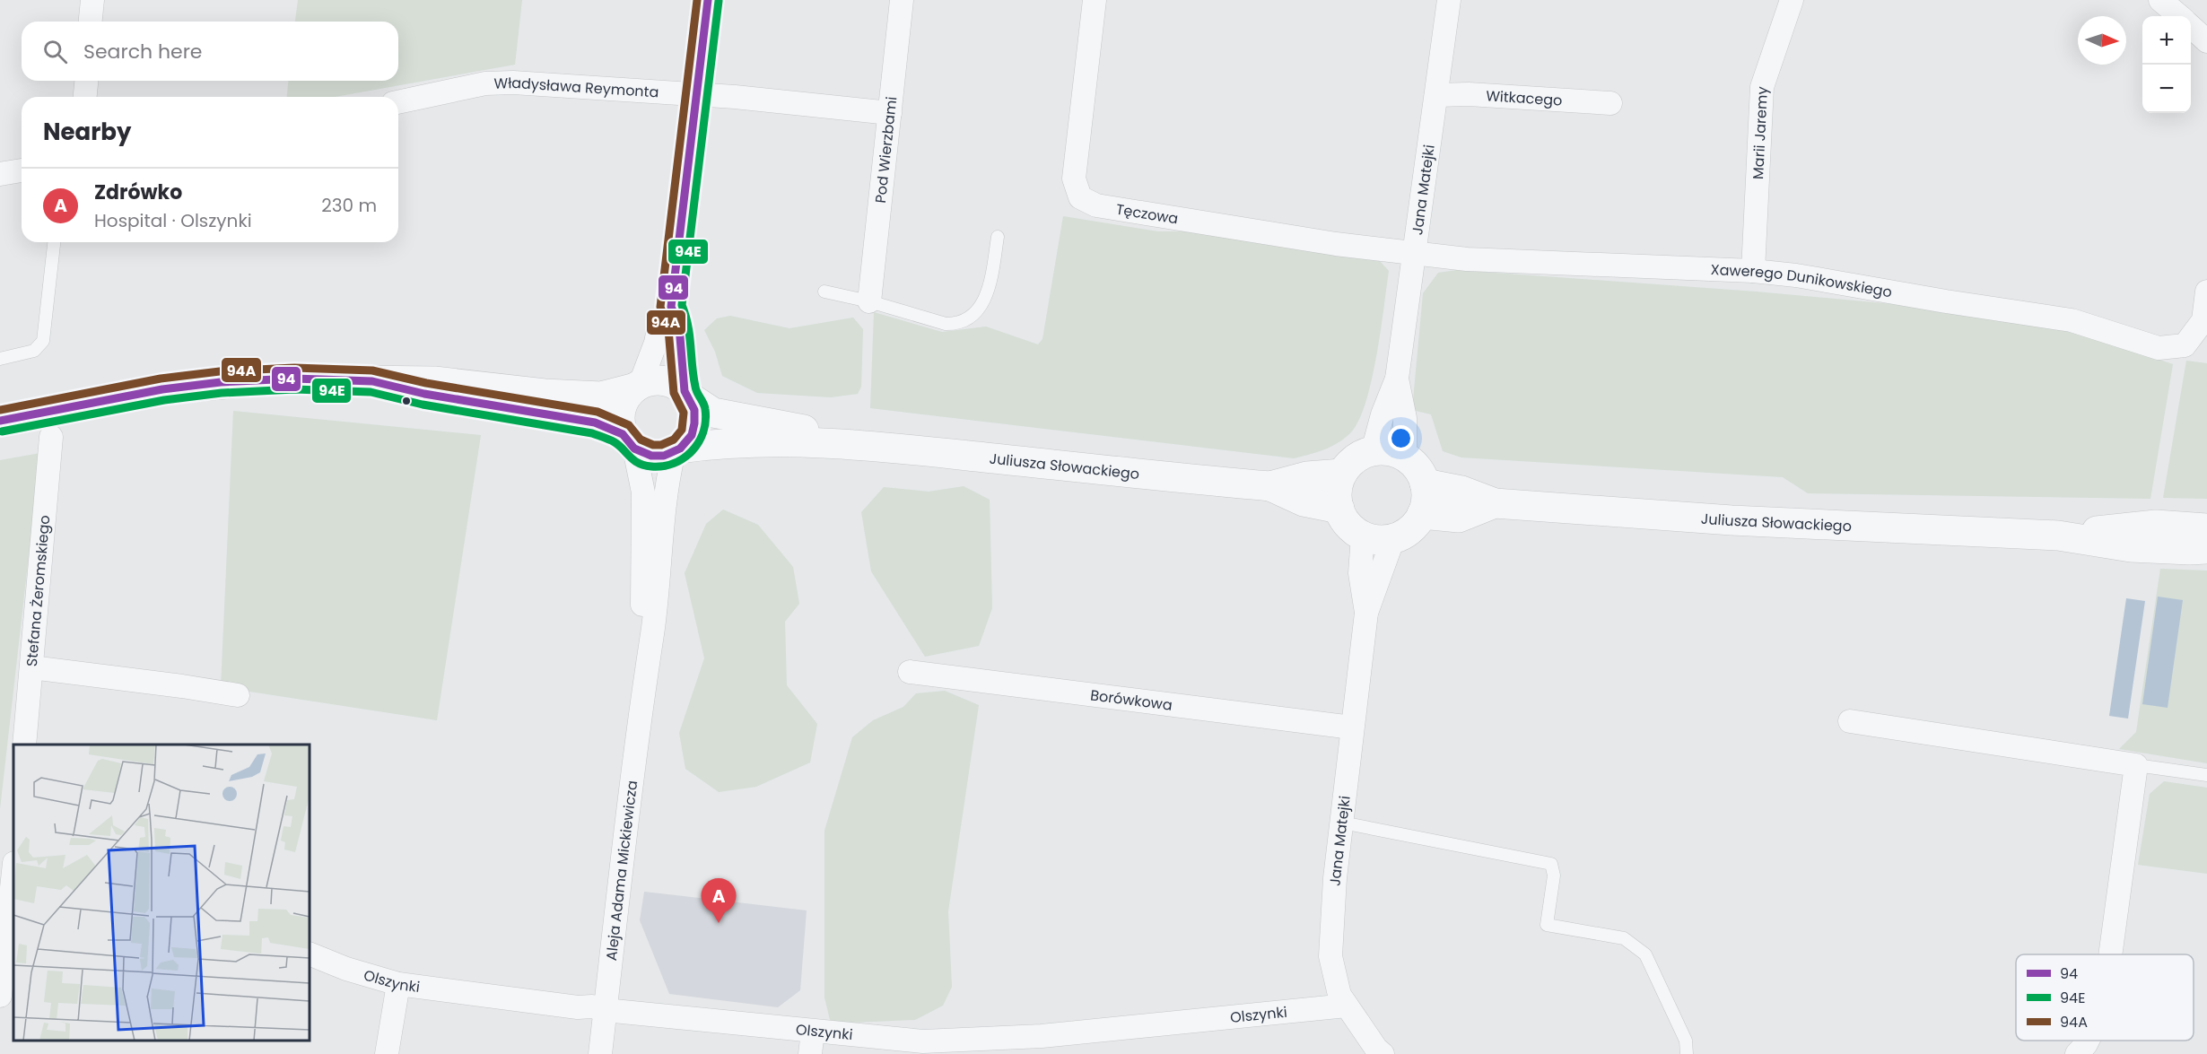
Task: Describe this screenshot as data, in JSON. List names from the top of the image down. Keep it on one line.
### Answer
{"streets":{"street":["Władysława Reymonta","Witkacego","Marii Jaremy","Pod Wierzbami","Jana Matejki","Tęczowa","Xawerego Dunikowskiego","Juliusza Słowackiego","Stefana Żeromskiego","Borówkowa","Aleja Adama Mickiewicza","Olszynki"]},"crossings":[["Władysława Reymonta","Pod Wierzbami"],["Witkacego","Jana Matejki"],["Marii Jaremy","Xawerego Dunikowskiego"],["Jana Matejki","Tęczowa"],["Jana Matejki","Xawerego Dunikowskiego"],["Jana Matejki","Juliusza Słowackiego"],["Jana Matejki","Borówkowa"],["Jana Matejki","Olszynki"],["Tęczowa","Xawerego Dunikowskiego"],["Juliusza Słowackiego","Aleja Adama Mickiewicza"],["Aleja Adama Mickiewicza","Olszynki"]],"lines":["transit line 94","transit line 94A","transit line 94E"],"legend":["94","94E","94A"],"north":"right","page":{"map_buttons":["+","−"],"search":"Search here","heading":"Nearby","list":[{"mark":"A","name":"Zdrówko","note":"Hospital · Olszynki","value":"230 m"}],"pins":"A"}}
